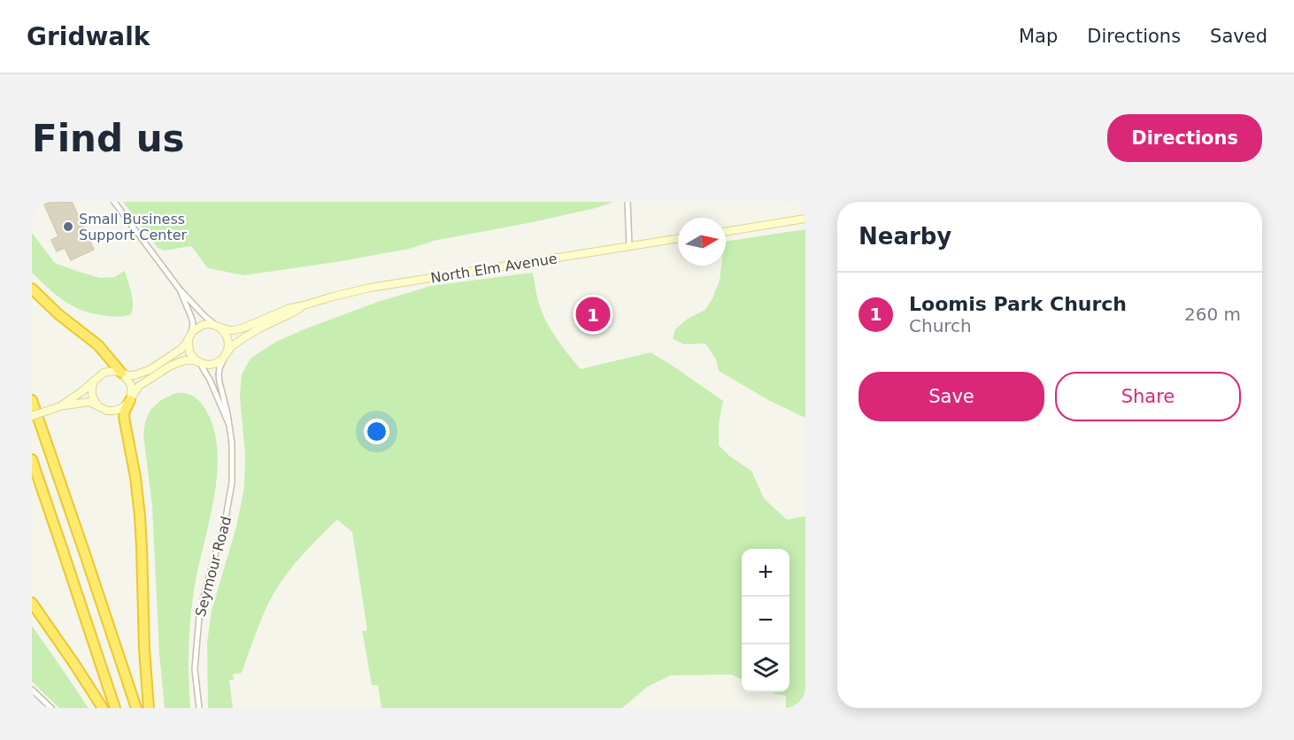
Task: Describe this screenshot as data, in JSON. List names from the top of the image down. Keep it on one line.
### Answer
{"streets":{"main road":["North Elm Avenue","Seymour Road"]},"crossings":[["North Elm Avenue","Seymour Road"]],"places":["Small Business Support Center"],"north":"right","page":{"header":"Gridwalk","nav":["Map","Directions","Saved"],"buttons":["Directions",["Save","Share"]],"title":"Find us","heading":"Nearby","list":[{"mark":"1","name":"Loomis Park Church","note":"Church","value":"260 m"}],"pins":"1","map_buttons":["+","−"]}}
